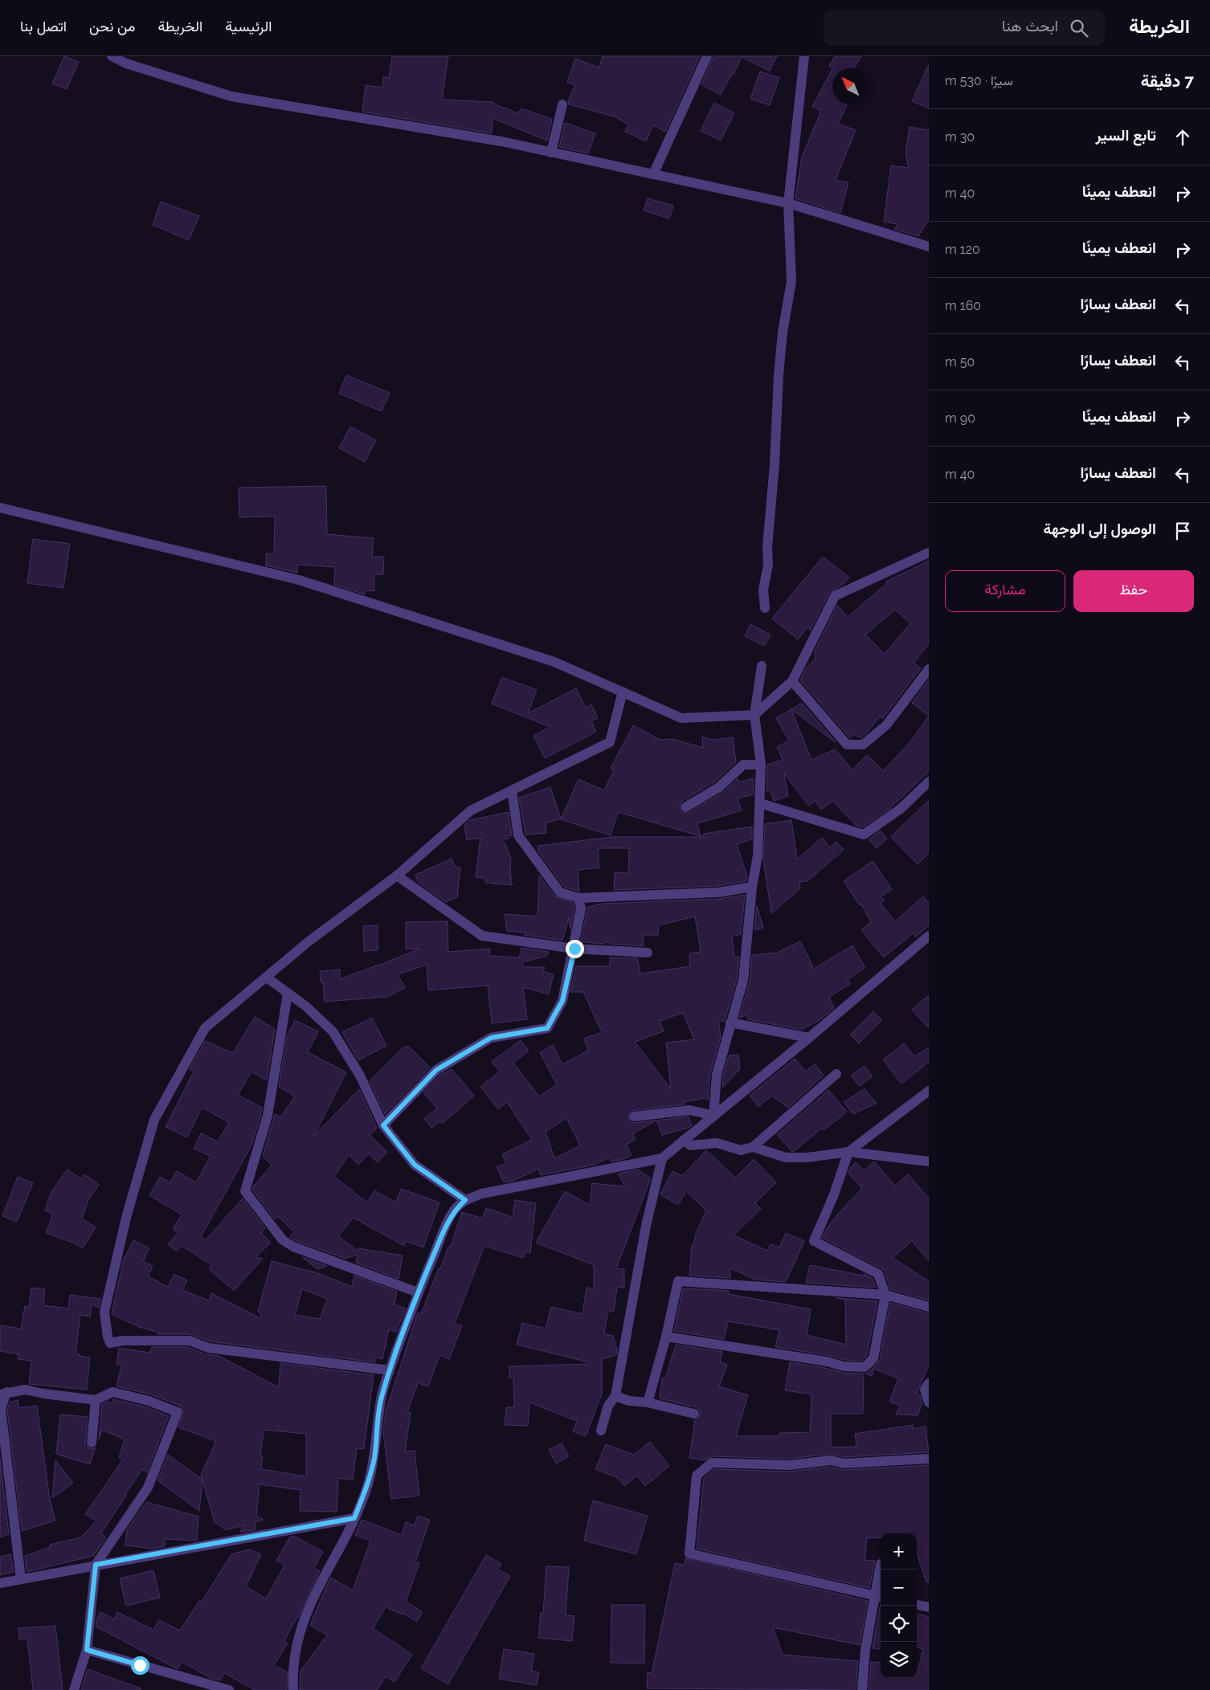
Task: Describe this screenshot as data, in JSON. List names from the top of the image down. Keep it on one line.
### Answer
{"north":"top left","page":{"header":"الخريطة","search":"ابحث هنا","nav":["الرئيسية","الخريطة","من نحن","اتصل بنا"],"heading":["7 دقيقة","سيرًا · 530 m"],"list":[["تابع السير","30 m"],["انعطف يمينًا","40 m"],["انعطف يمينًا","120 m"],["انعطف يسارًا","160 m"],["انعطف يسارًا","50 m"],["انعطف يمينًا","90 m"],["انعطف يسارًا","40 m"],"الوصول إلى الوجهة"],"buttons":["حفظ","مشاركة"],"map_buttons":["+","−"]}}
